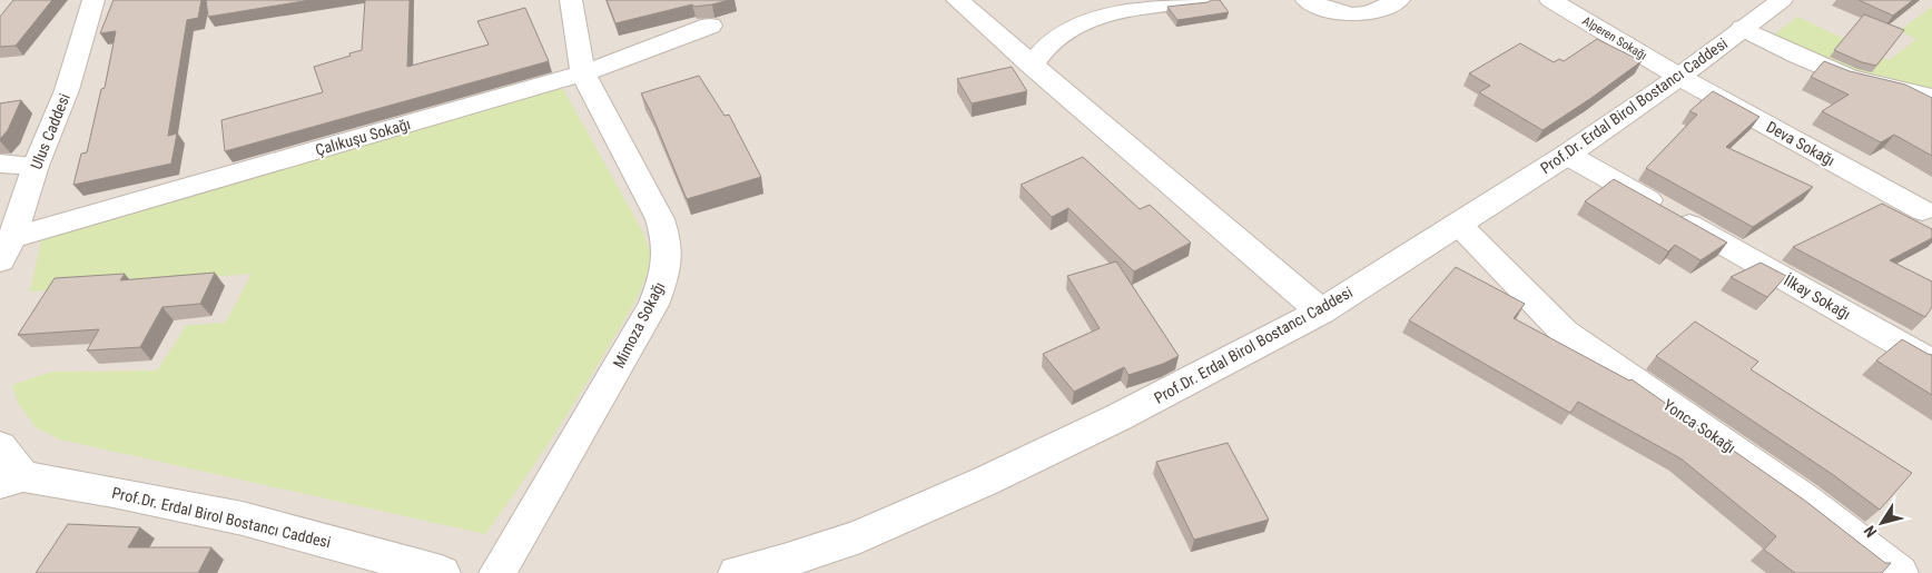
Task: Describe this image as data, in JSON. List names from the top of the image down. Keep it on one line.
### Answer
{"streets":{"street":["Alperen Sokağı","Prof.Dr. Erdal Birol Bostancı Caddesi","Ulus Caddesi","Çalıkuşu Sokağı","Deva Sokağı","İlkay Sokağı","Mimoza Sokağı","Yonca Sokağı"]},"crossings":[["Alperen Sokağı","Prof.Dr. Erdal Birol Bostancı Caddesi"],["Alperen Sokağı","Deva Sokağı"],["Prof.Dr. Erdal Birol Bostancı Caddesi","Deva Sokağı"],["Prof.Dr. Erdal Birol Bostancı Caddesi","İlkay Sokağı"],["Prof.Dr. Erdal Birol Bostancı Caddesi","Yonca Sokağı"],["Ulus Caddesi","Çalıkuşu Sokağı"],["Çalıkuşu Sokağı","Mimoza Sokağı"]],"north":"bottom left"}
